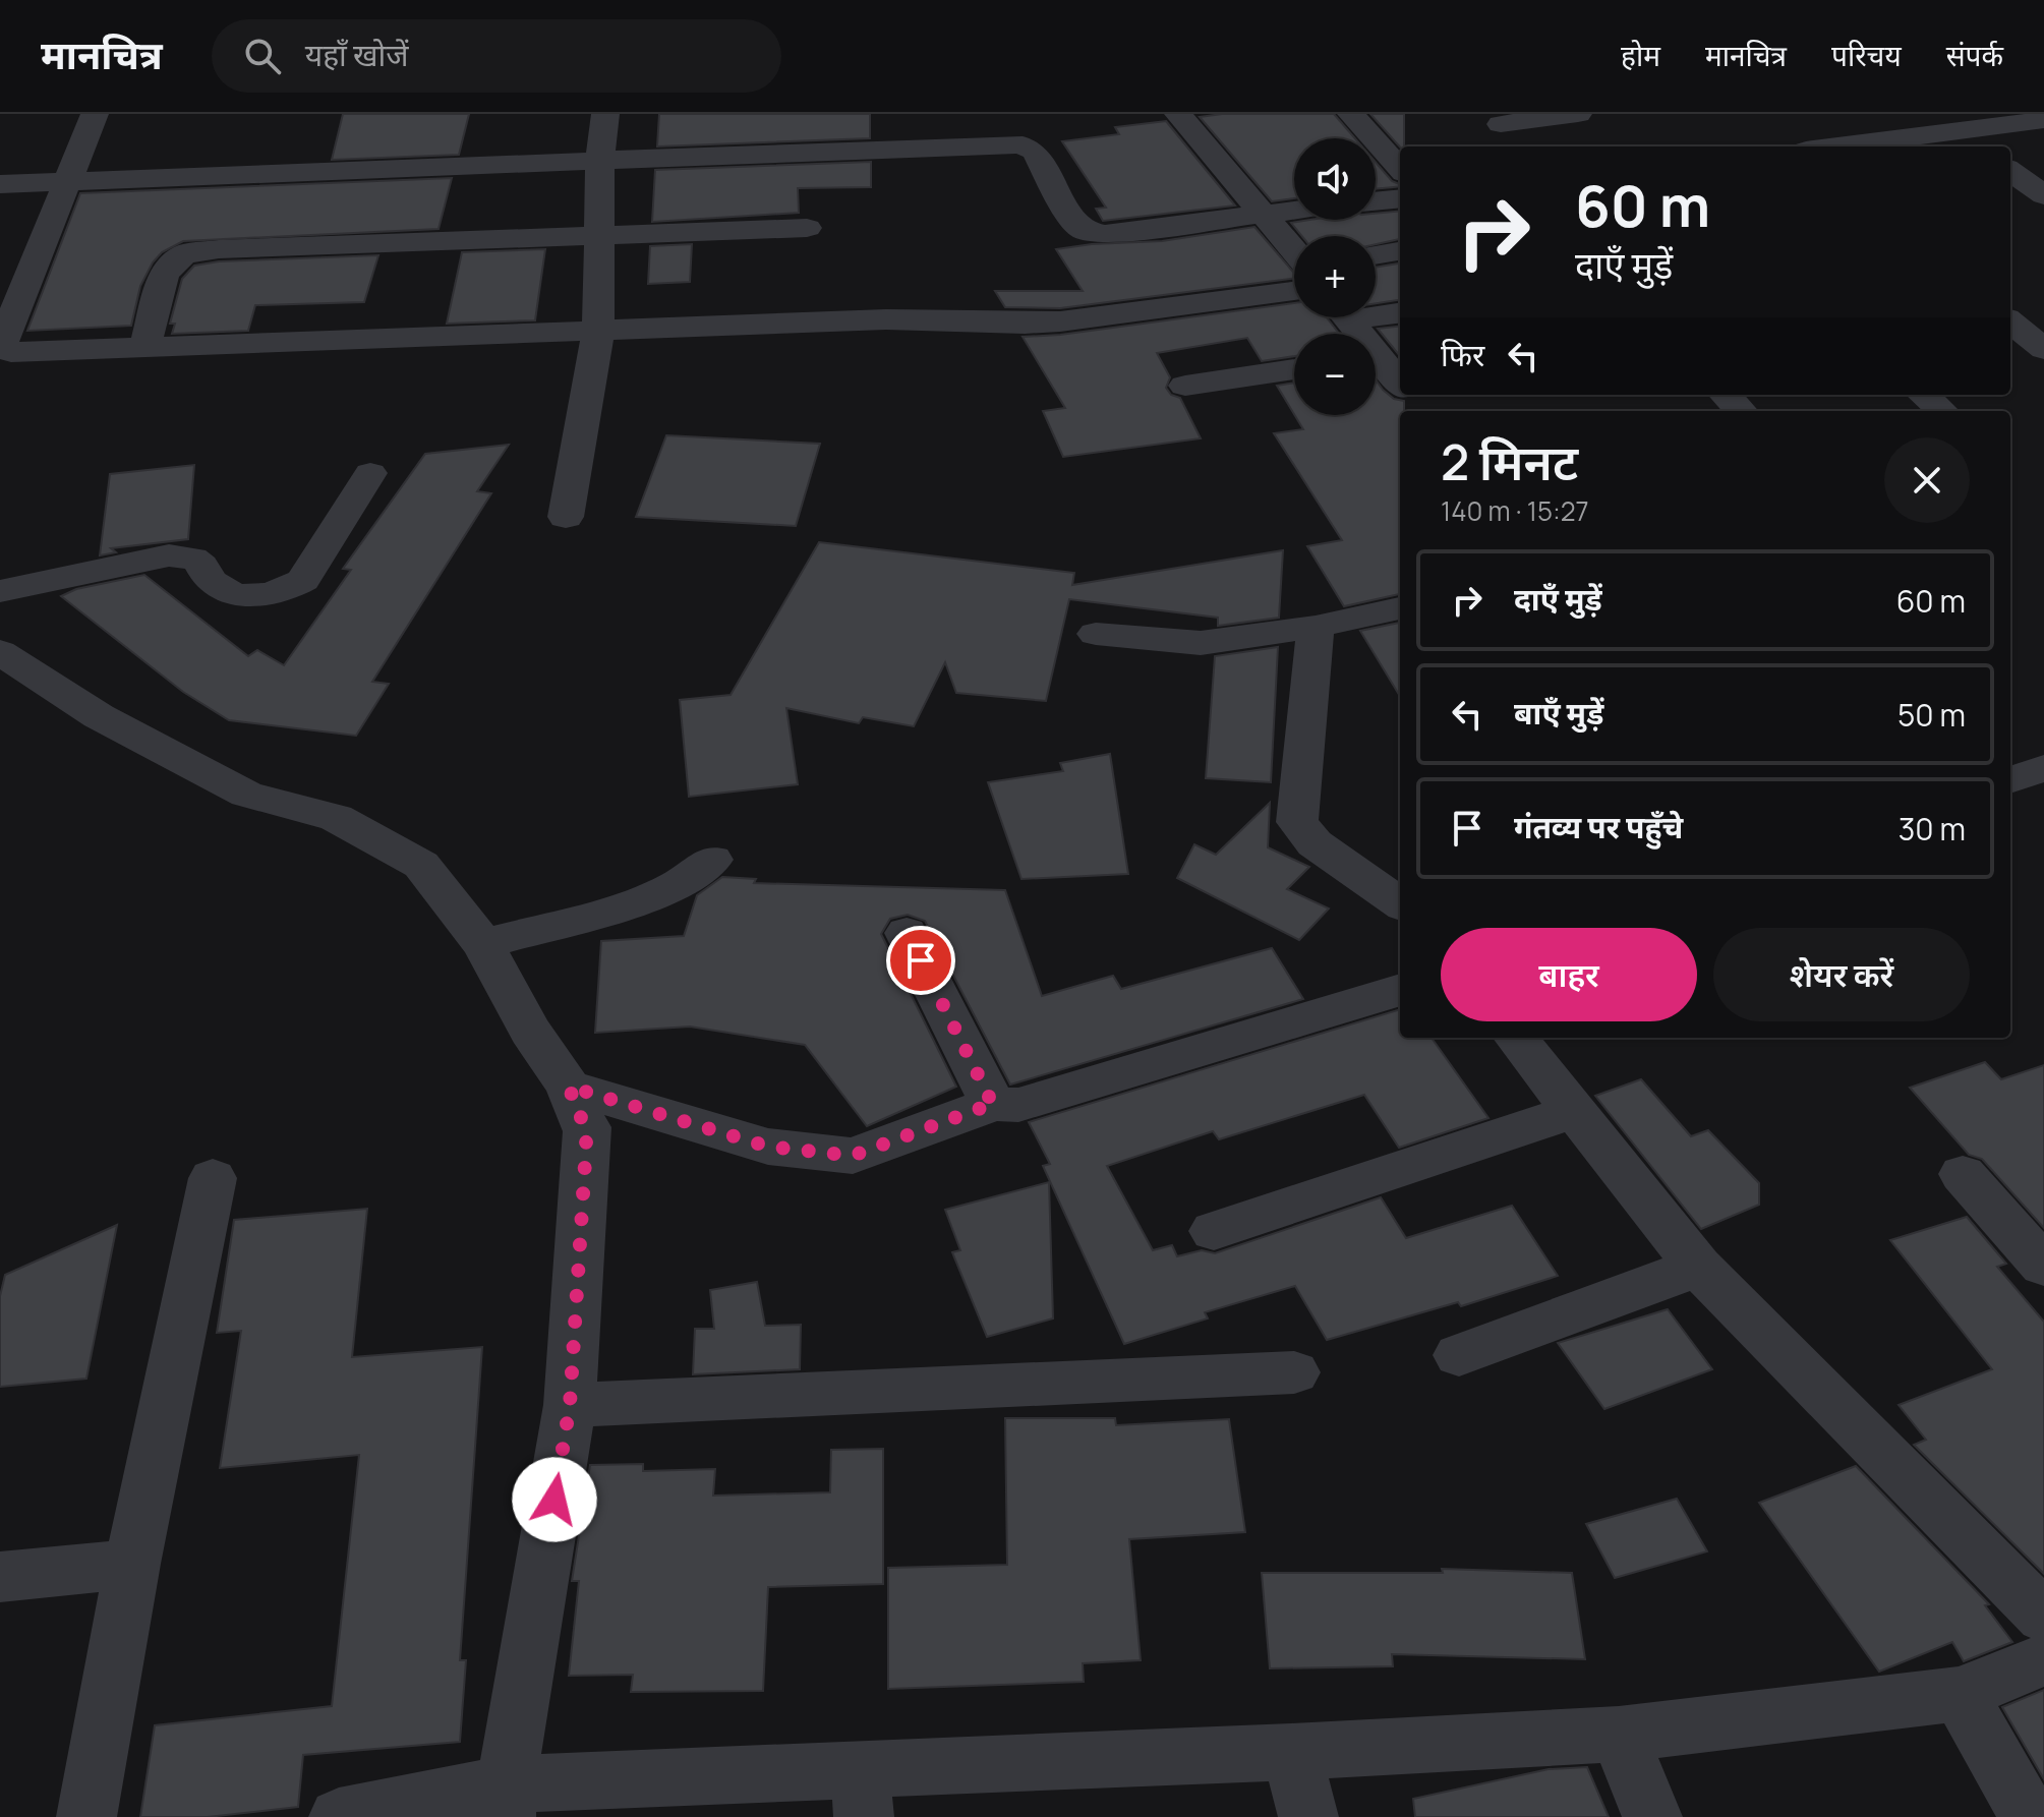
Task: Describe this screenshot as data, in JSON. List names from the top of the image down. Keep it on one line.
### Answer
{"page":{"header":"मानचित्र","search":"यहाँ खोजें","nav":["होम","मानचित्र","परिचय","संपर्क"],"map_buttons":["+","−"],"turn":["60 m","दाएँ मुड़ें"],"then":"फिर","heading":["2 मिनट","140 m · 15:27"],"list":[{"name":"दाएँ मुड़ें","value":"60 m"},{"name":"बाएँ मुड़ें","value":"50 m"},{"name":"गंतव्य पर पहुँचे","value":"30 m"}],"buttons":["बाहर","शेयर करें"]}}
